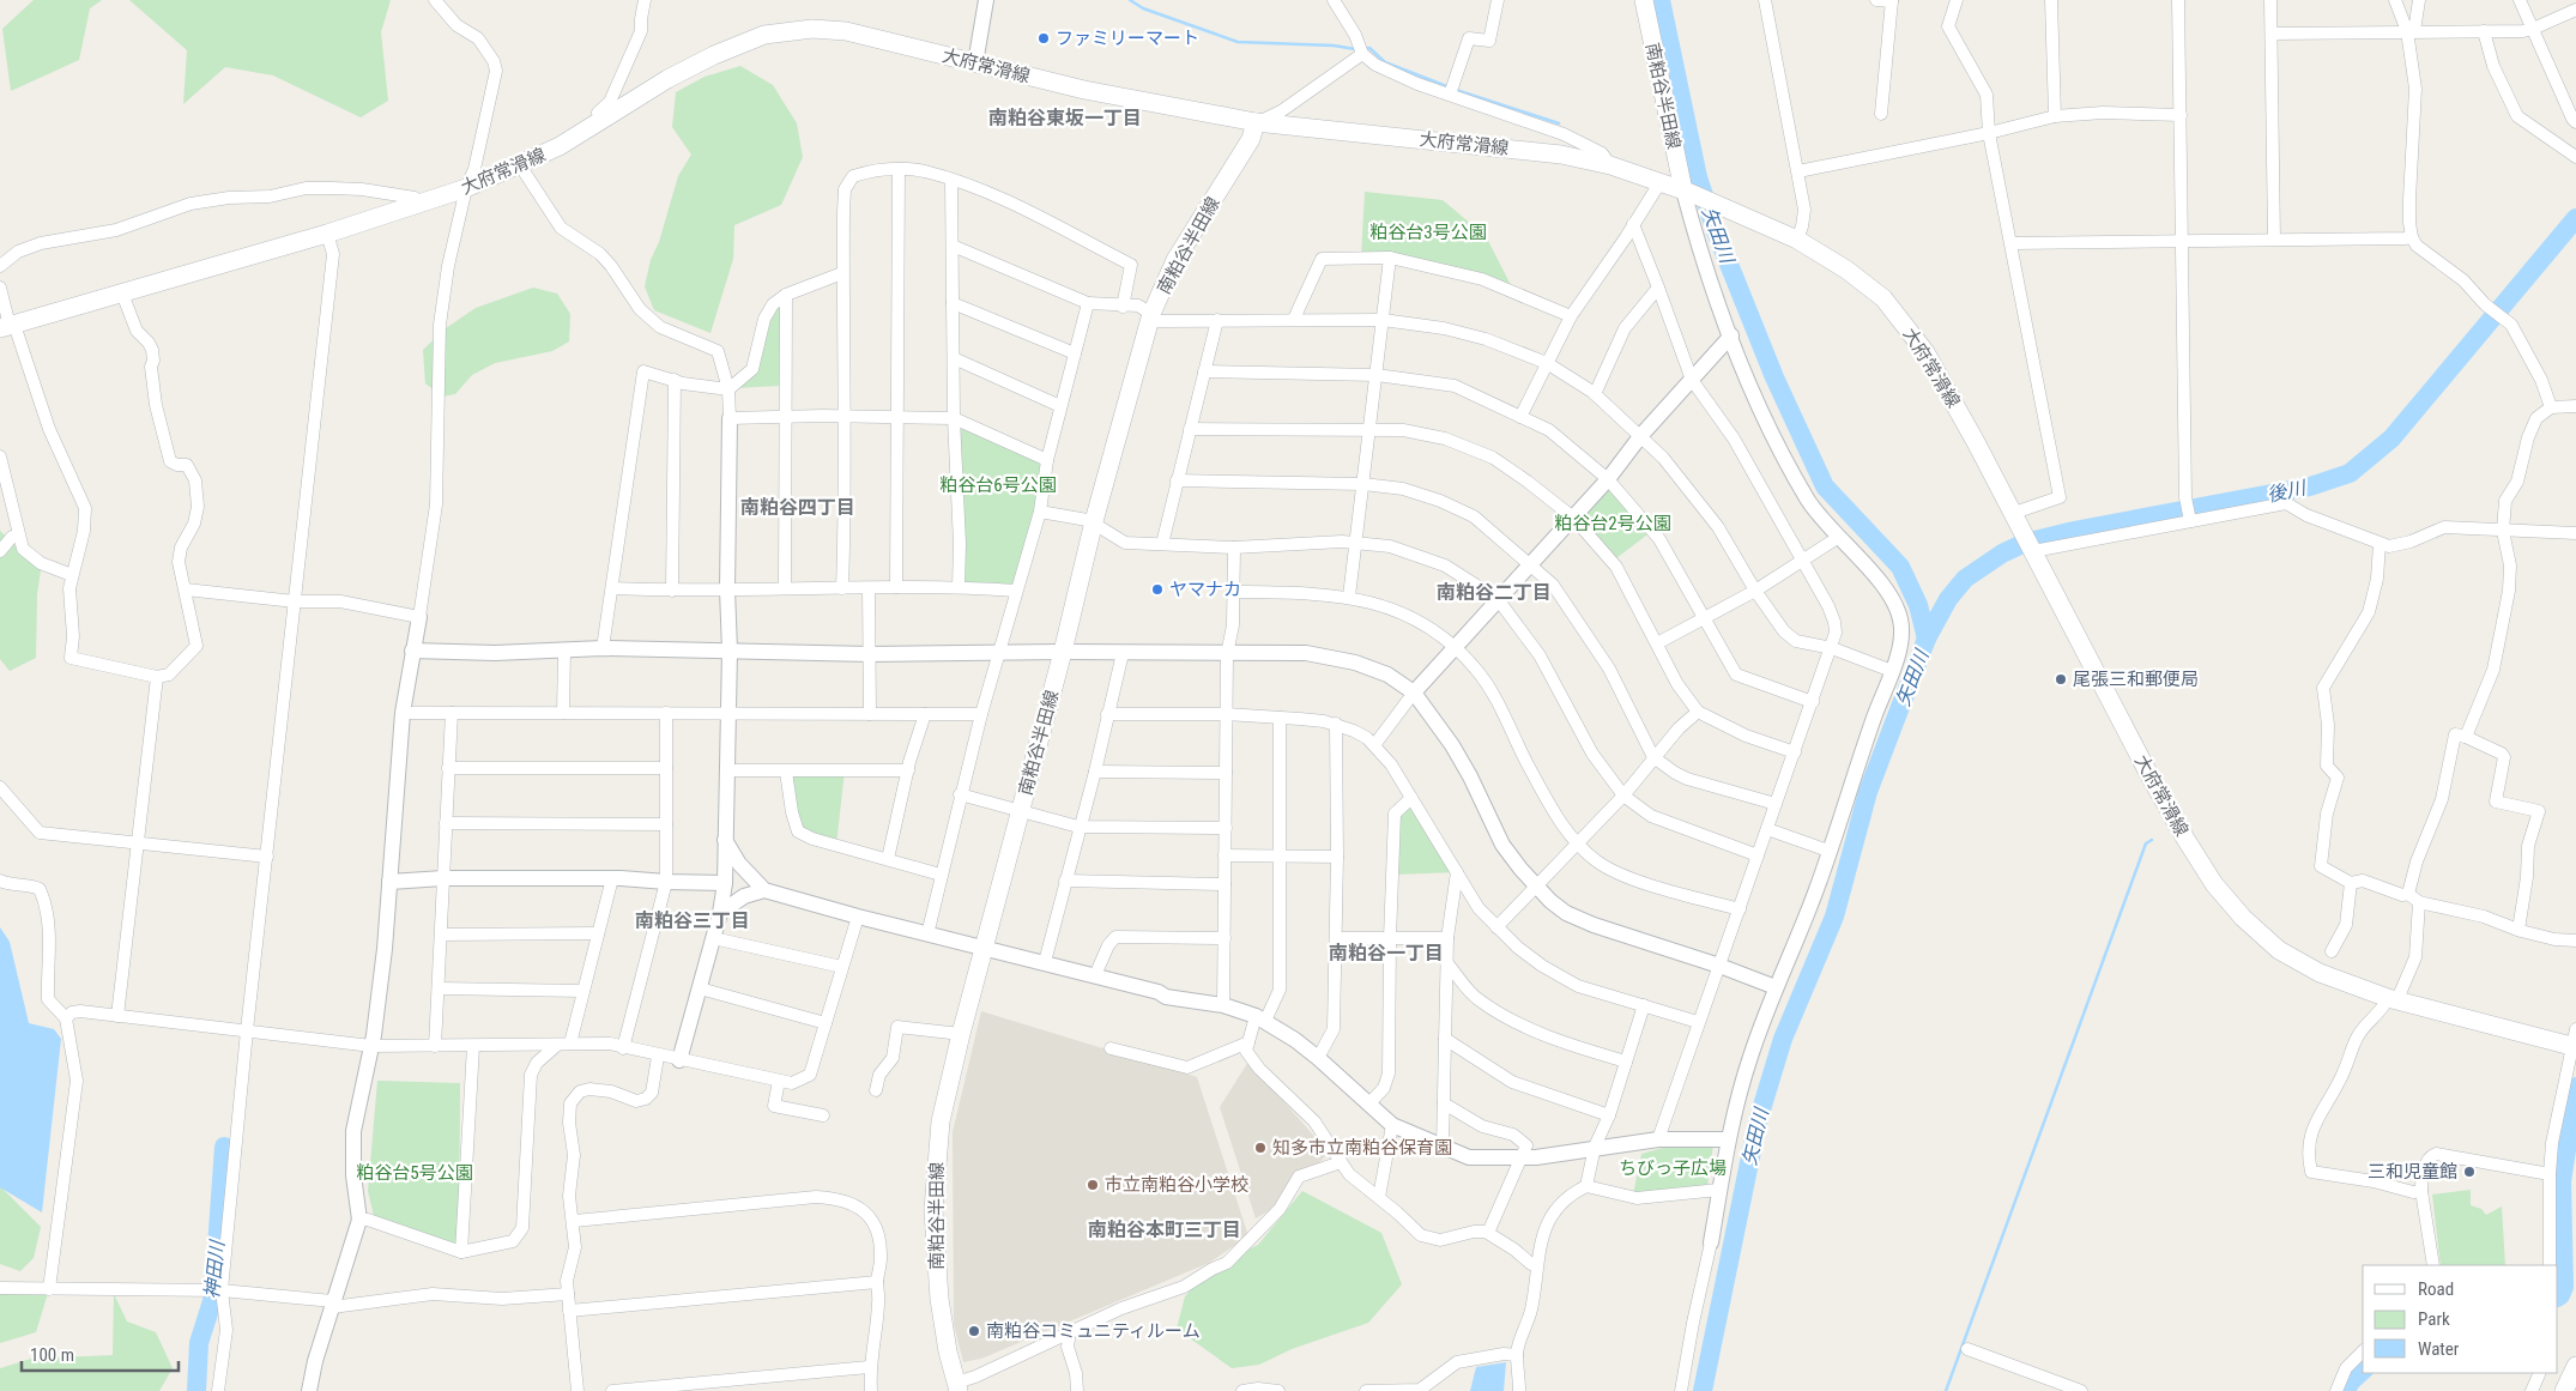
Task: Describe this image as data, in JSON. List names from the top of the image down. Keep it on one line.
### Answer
{"streets":{"main road":["大府常滑線","南粕谷半田線"]},"crossings":[["大府常滑線","南粕谷半田線"]],"districts":["南粕谷東坂一丁目","南粕谷四丁目","南粕谷二丁目","南粕谷三丁目","南粕谷一丁目","南粕谷本町三丁目"],"water":["矢田川","後川","神田川"],"parks":["粕谷台3号公園","粕谷台6号公園","粕谷台2号公園","ちびっ子広場","粕谷台5号公園"],"places":["ファミリーマート","ヤマナカ","尾張三和郵便局","知多市立南粕谷保育園","三和児童館","市立南粕谷小学校","南粕谷コミュニティルーム"],"legend":["Road","Park","Water"],"scale_bar":"100 m"}
